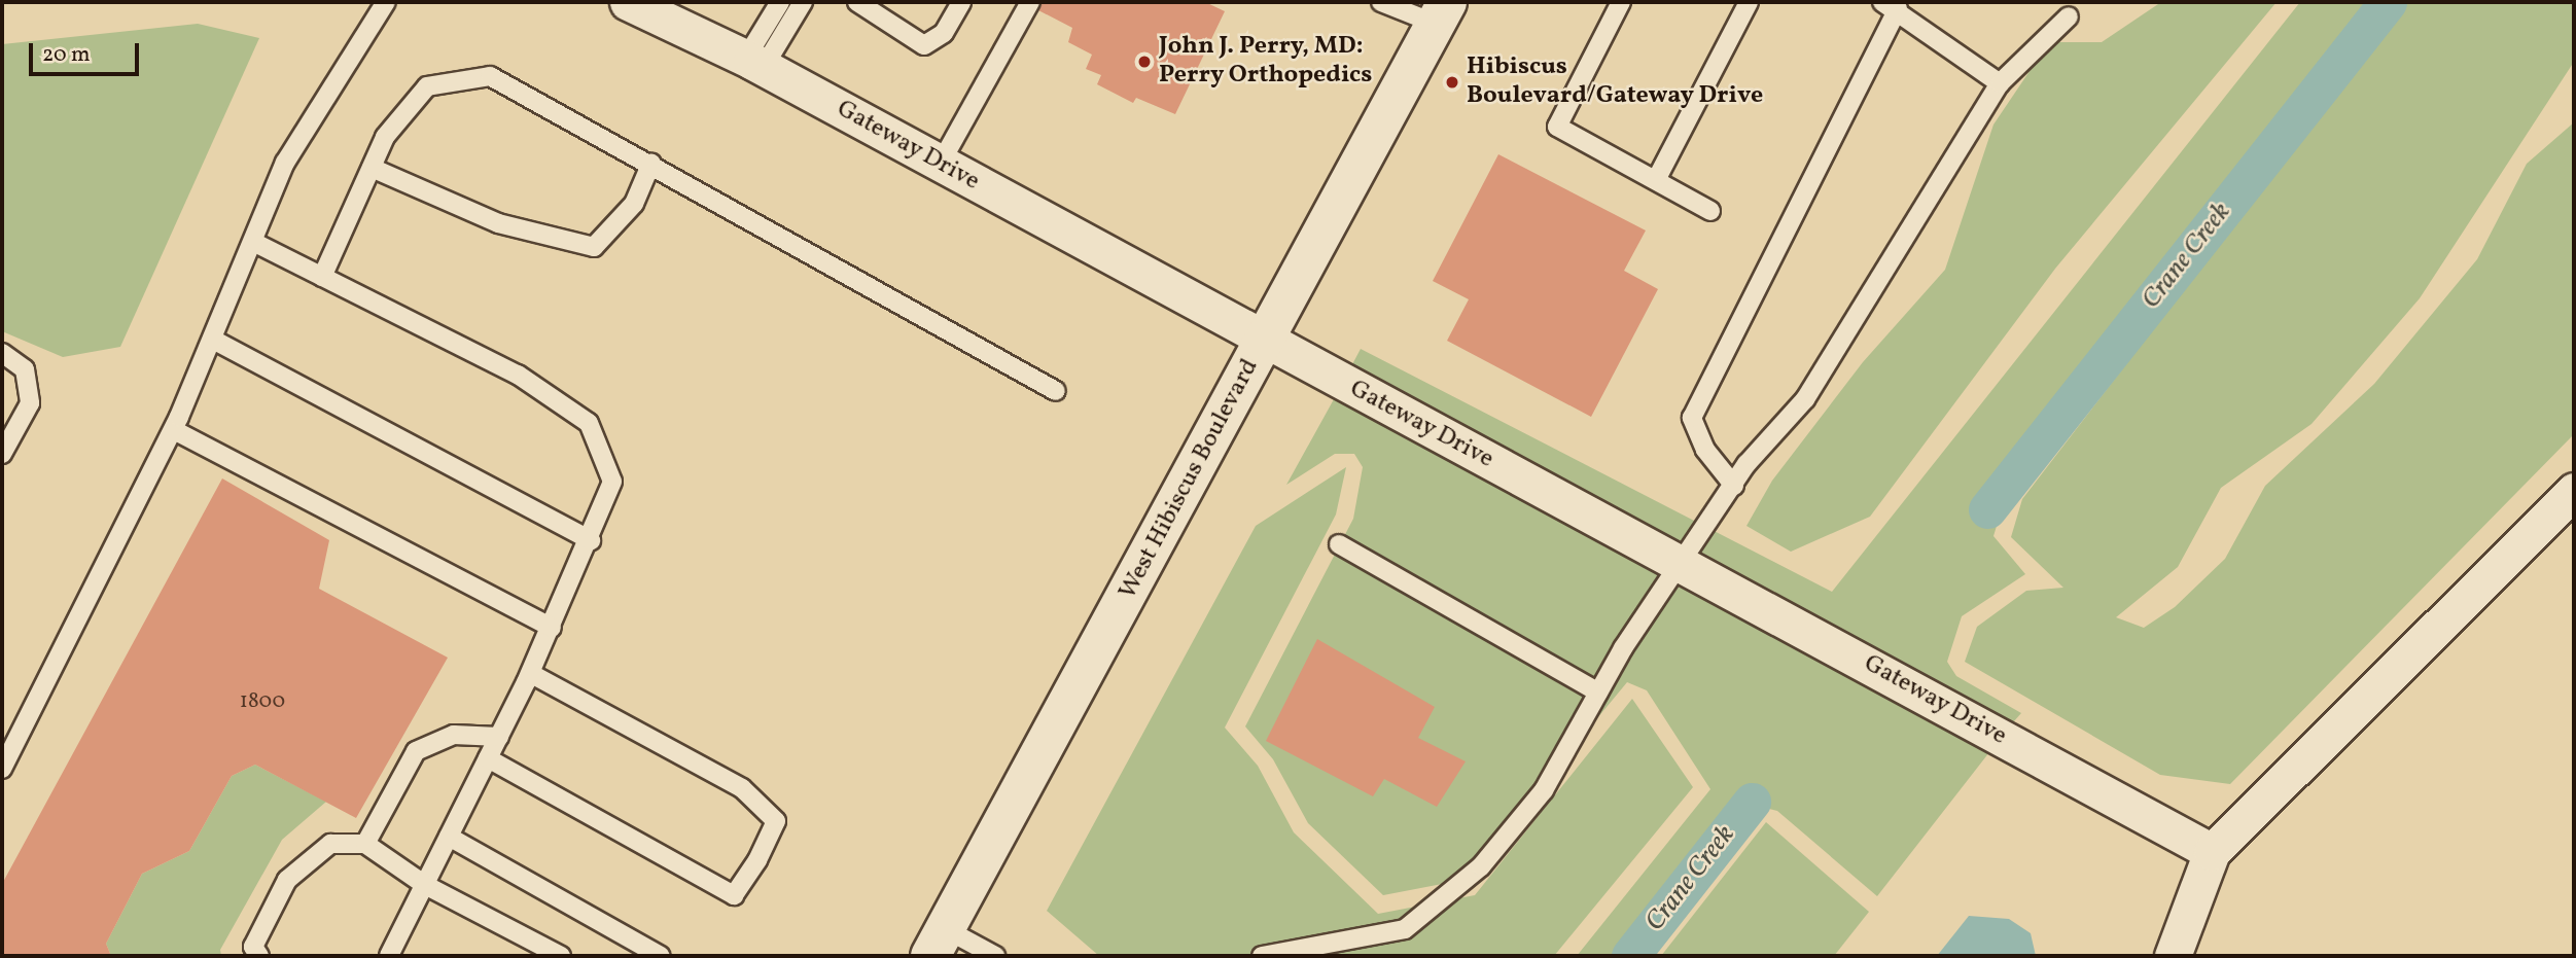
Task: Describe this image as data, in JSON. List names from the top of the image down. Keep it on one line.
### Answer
{"streets":{"street":["Gateway Drive","West Hibiscus Boulevard"]},"crossings":[["Gateway Drive","West Hibiscus Boulevard"]],"water":["Crane Creek"],"places":["John J. Perry, MD: Perry Orthopedics","Hibiscus Boulevard/Gateway Drive"],"house_numbers":["1800"],"scale_bar":"20 m"}
